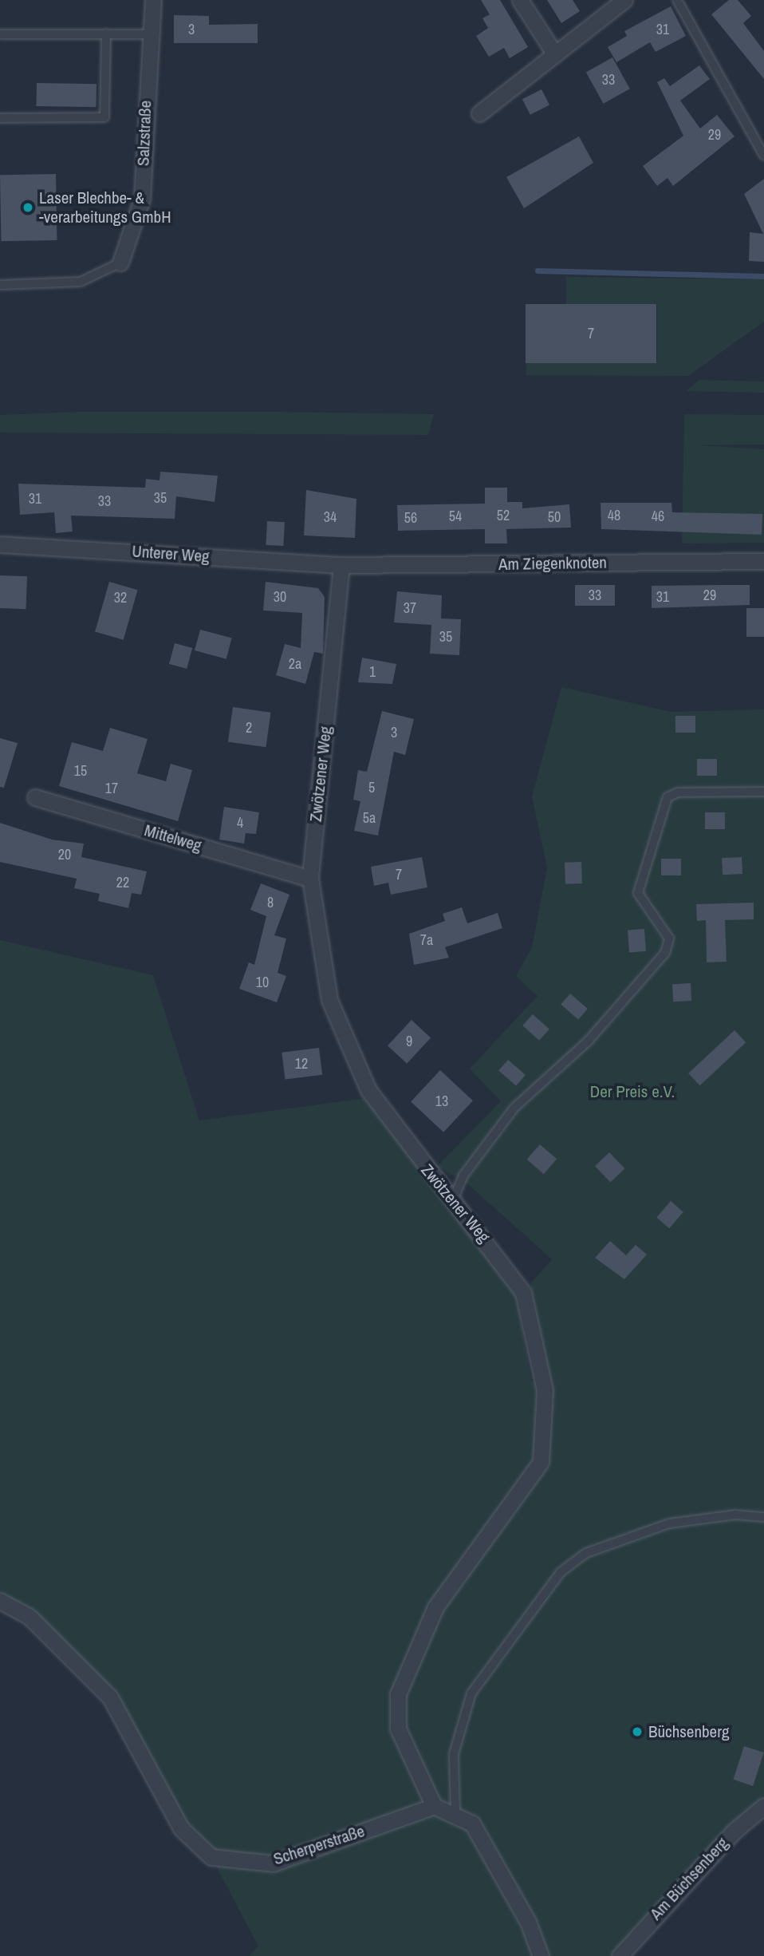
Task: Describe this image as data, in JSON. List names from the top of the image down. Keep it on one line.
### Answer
{"streets":{"street":["Salzstraße","Unterer Weg","Am Ziegenknoten","Zwötzener Weg","Mittelweg","Scherperstraße","Am Büchsenberg"]},"crossings":[["Unterer Weg","Am Ziegenknoten"],["Unterer Weg","Zwötzener Weg"],["Am Ziegenknoten","Zwötzener Weg"],["Zwötzener Weg","Mittelweg"],["Zwötzener Weg","Scherperstraße"]],"parks":["Der Preis e.V."],"places":["Laser Blechbe- & -verarbeitungs GmbH","Büchsenberg"],"house_numbers":["3","31","33","29","7","35","31","33","52","48","54","46","34","50","56","33","29","30","31","32","37","35","2a","1","2","3","15","5","17","5a","4","20","7","22","8","7a","10","9","12","13"]}
